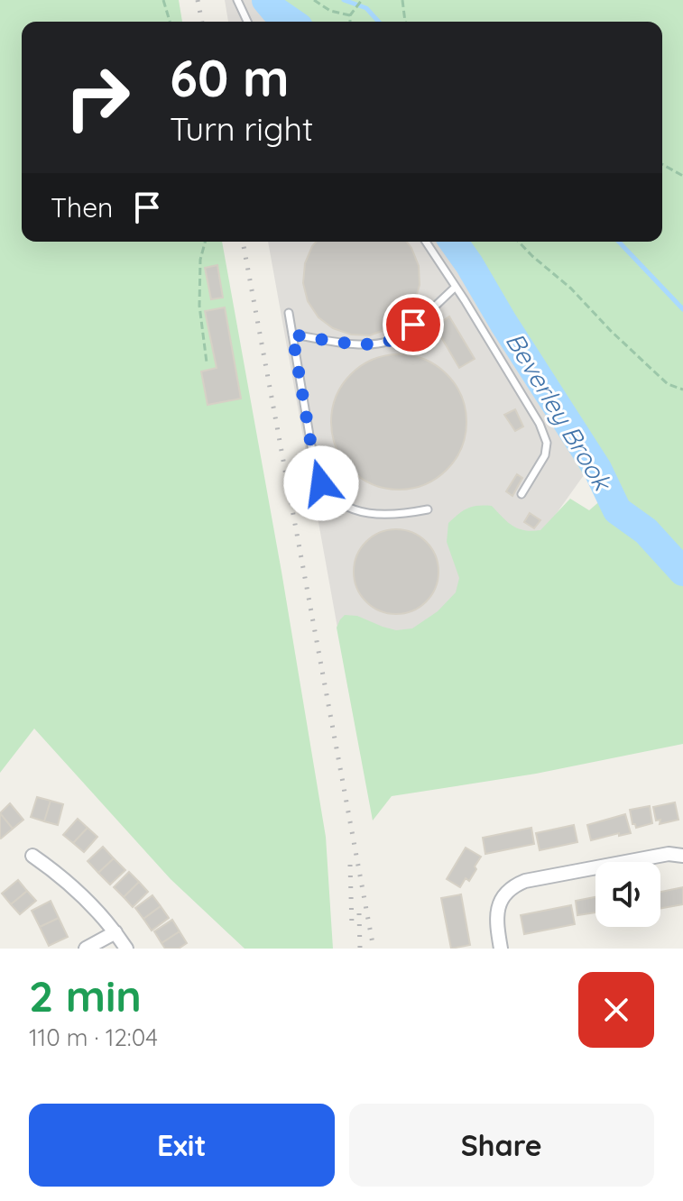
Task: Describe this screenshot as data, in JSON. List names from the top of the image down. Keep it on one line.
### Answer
{"water":["Beverley Brook"],"page":{"turn":["60 m","Turn right"],"then":"Then","heading":["2 min","110 m · 12:04"],"buttons":["Exit","Share"]}}
